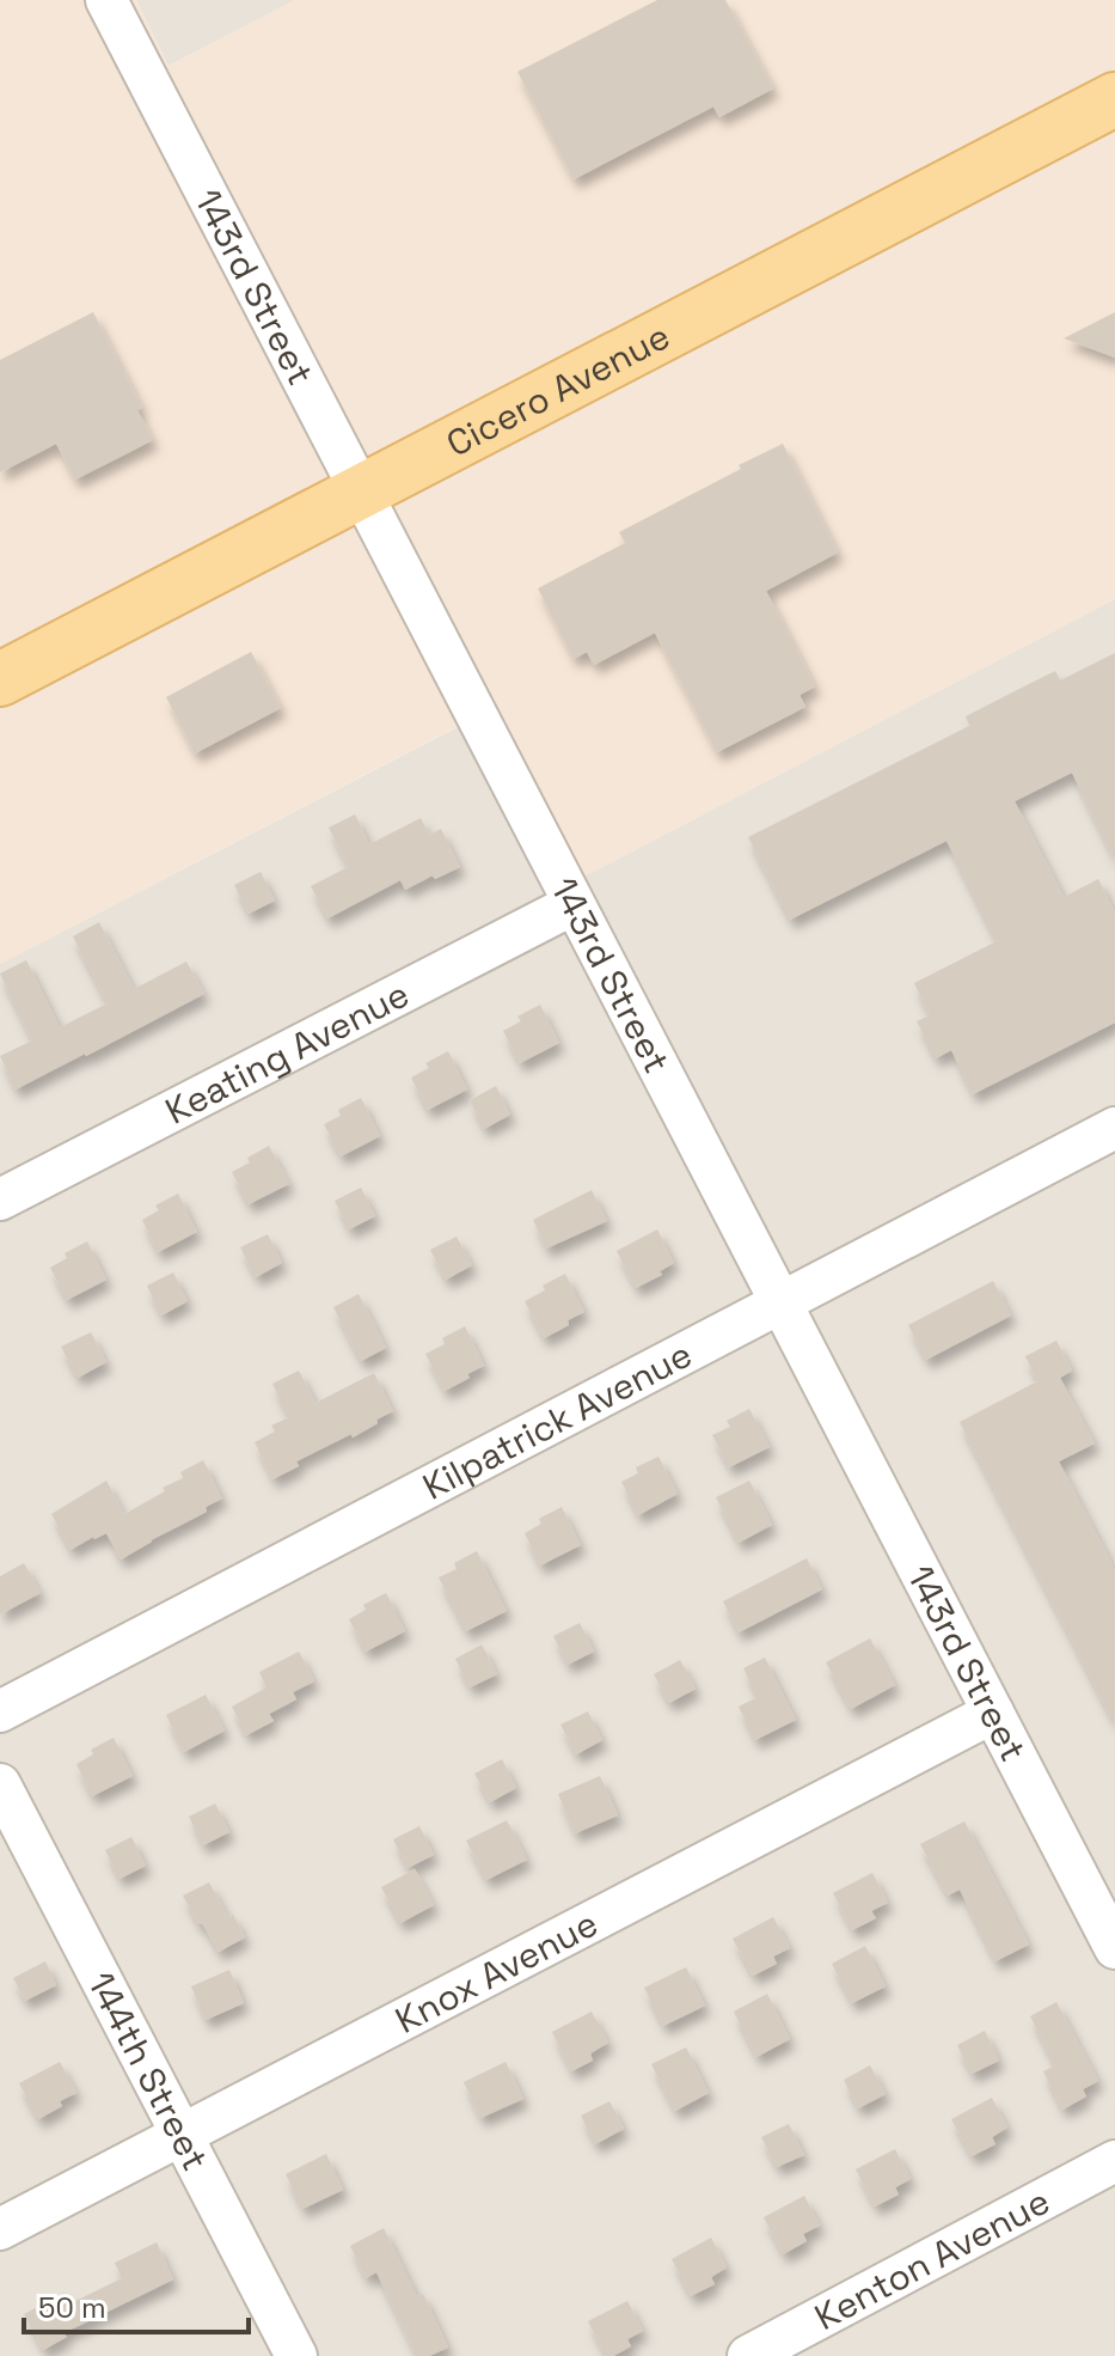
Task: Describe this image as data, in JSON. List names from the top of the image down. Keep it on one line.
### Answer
{"streets":{"main road":["Cicero Avenue"],"street":["143rd Street","Keating Avenue","Kilpatrick Avenue","Knox Avenue","144th Street","Kenton Avenue"]},"crossings":[["143rd Street","Cicero Avenue"],["143rd Street","Keating Avenue"],["143rd Street","Kilpatrick Avenue"],["143rd Street","Knox Avenue"],["Knox Avenue","144th Street"]],"scale_bar":"50 m"}
